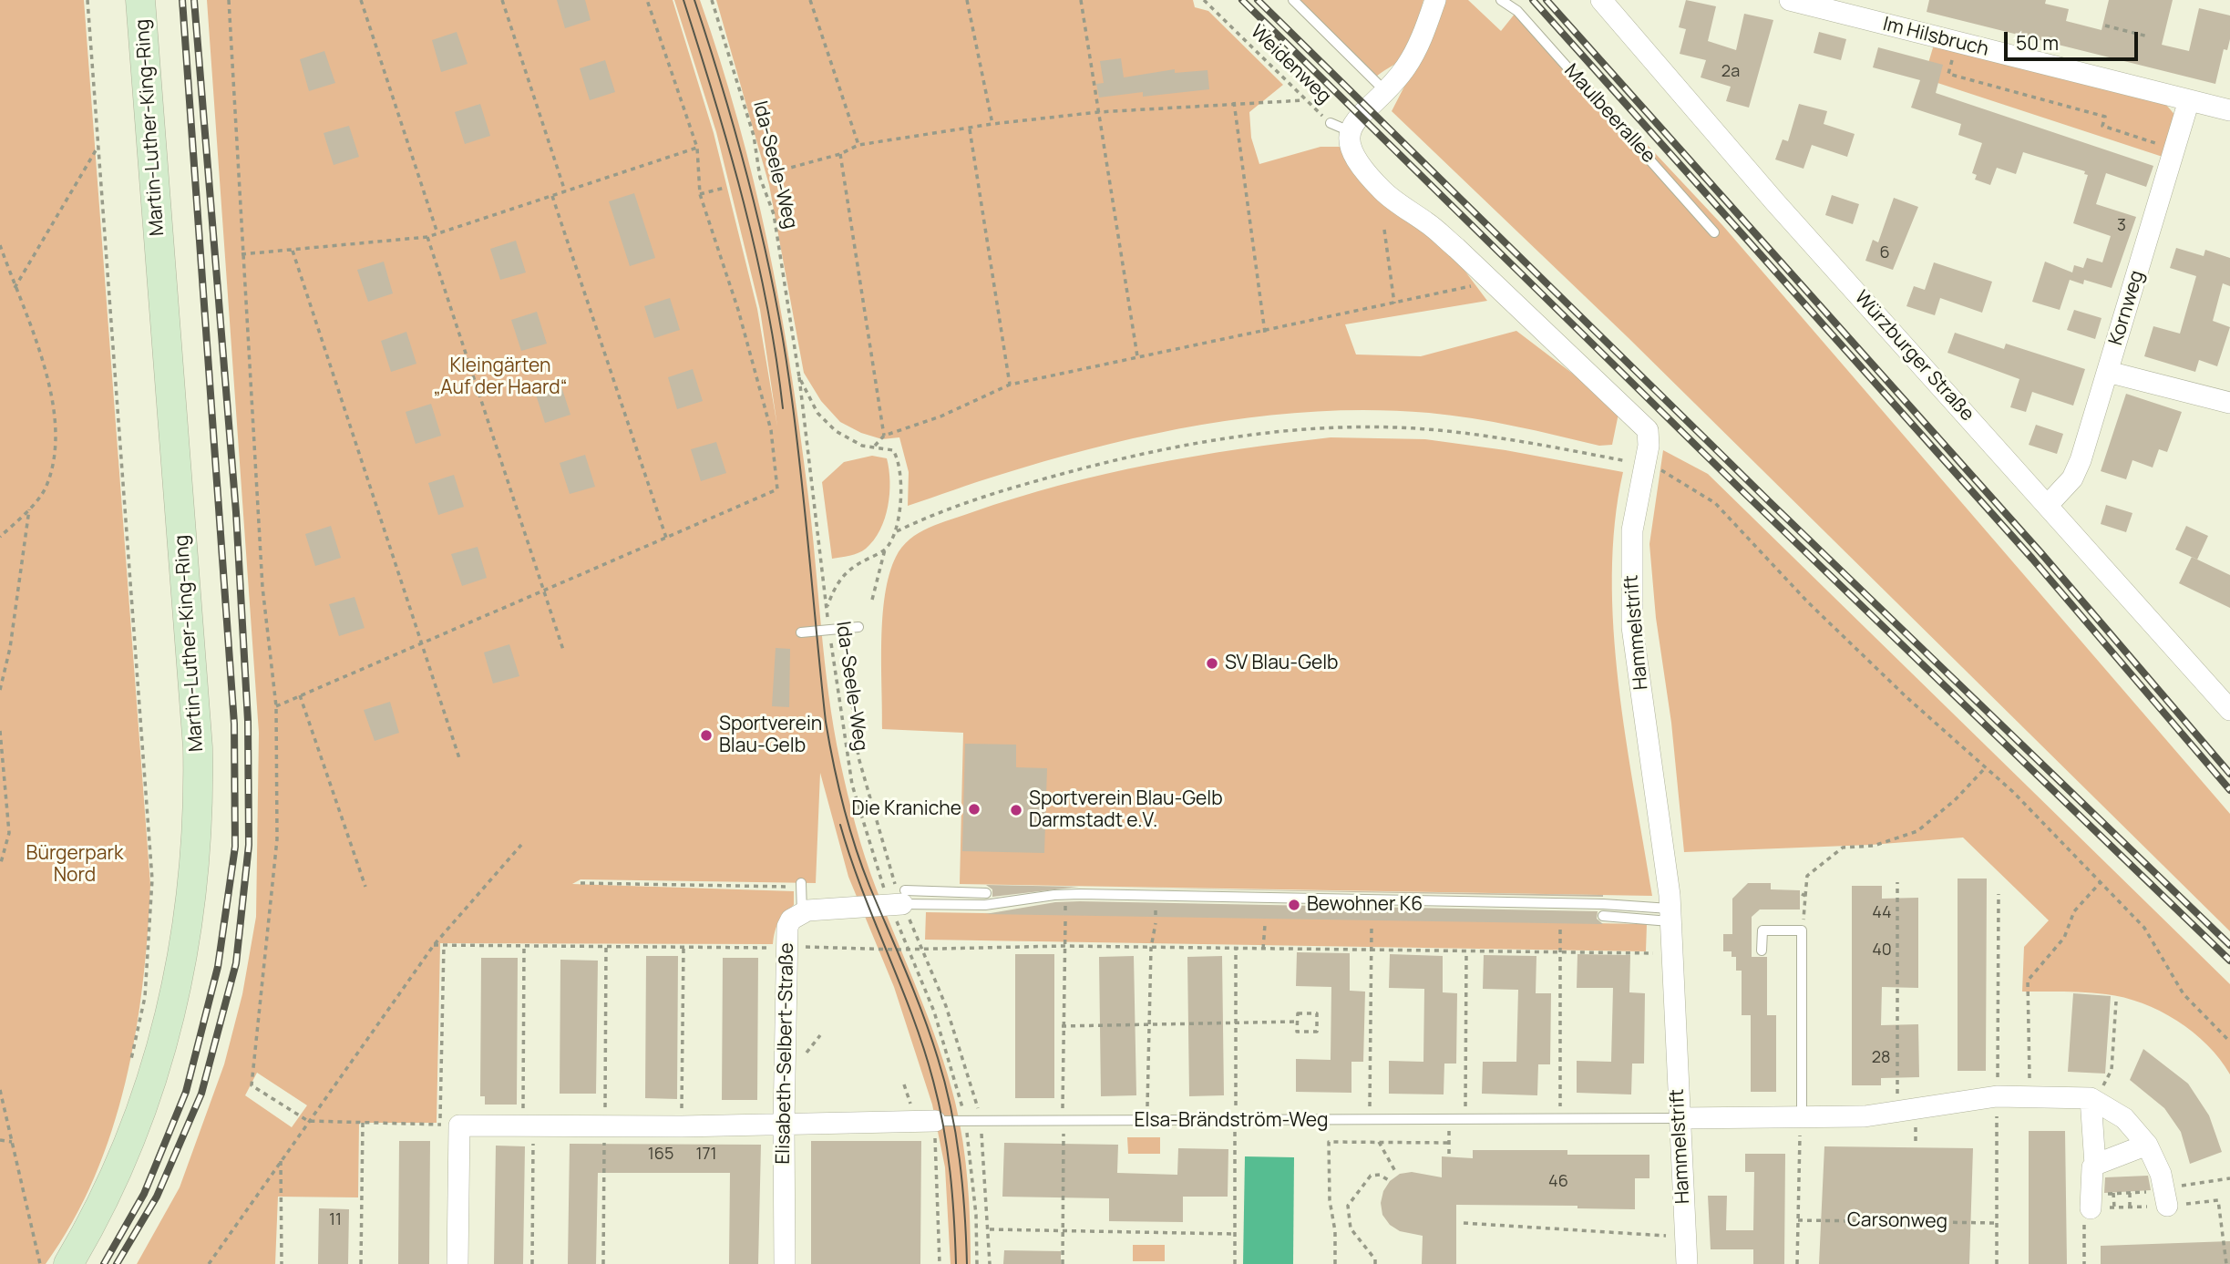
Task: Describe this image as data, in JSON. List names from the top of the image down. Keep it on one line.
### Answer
{"streets":{"main road":["Martin-Luther-King-Ring"],"street":["Im Hilsbruch","Kornweg","Würzburger Straße","Hammelstrift","Elisabeth-Selbert-Straße","Elsa-Brändström-Weg"],"lane":["Maulbeerallee"],"path":["Weidenweg","Ida-Seele-Weg","Carsonweg"]},"crossings":[["Im Hilsbruch","Kornweg"],["Weidenweg","Hammelstrift"],["Ida-Seele-Weg","Elsa-Brändström-Weg"],["Kornweg","Würzburger Straße"],["Hammelstrift","Elsa-Brändström-Weg"],["Elisabeth-Selbert-Straße","Elsa-Brändström-Weg"]],"parks":["Kleingärten „Auf der Haard“","Bürgerpark Nord"],"places":["SV Blau-Gelb","Sportverein Blau-Gelb","Die Kraniche","Sportverein Blau-Gelb Darmstadt e.V.","Bewohner K6"],"house_numbers":["2a","3","6","44","40","28","165","171","46","11"],"scale_bar":"50 m"}
